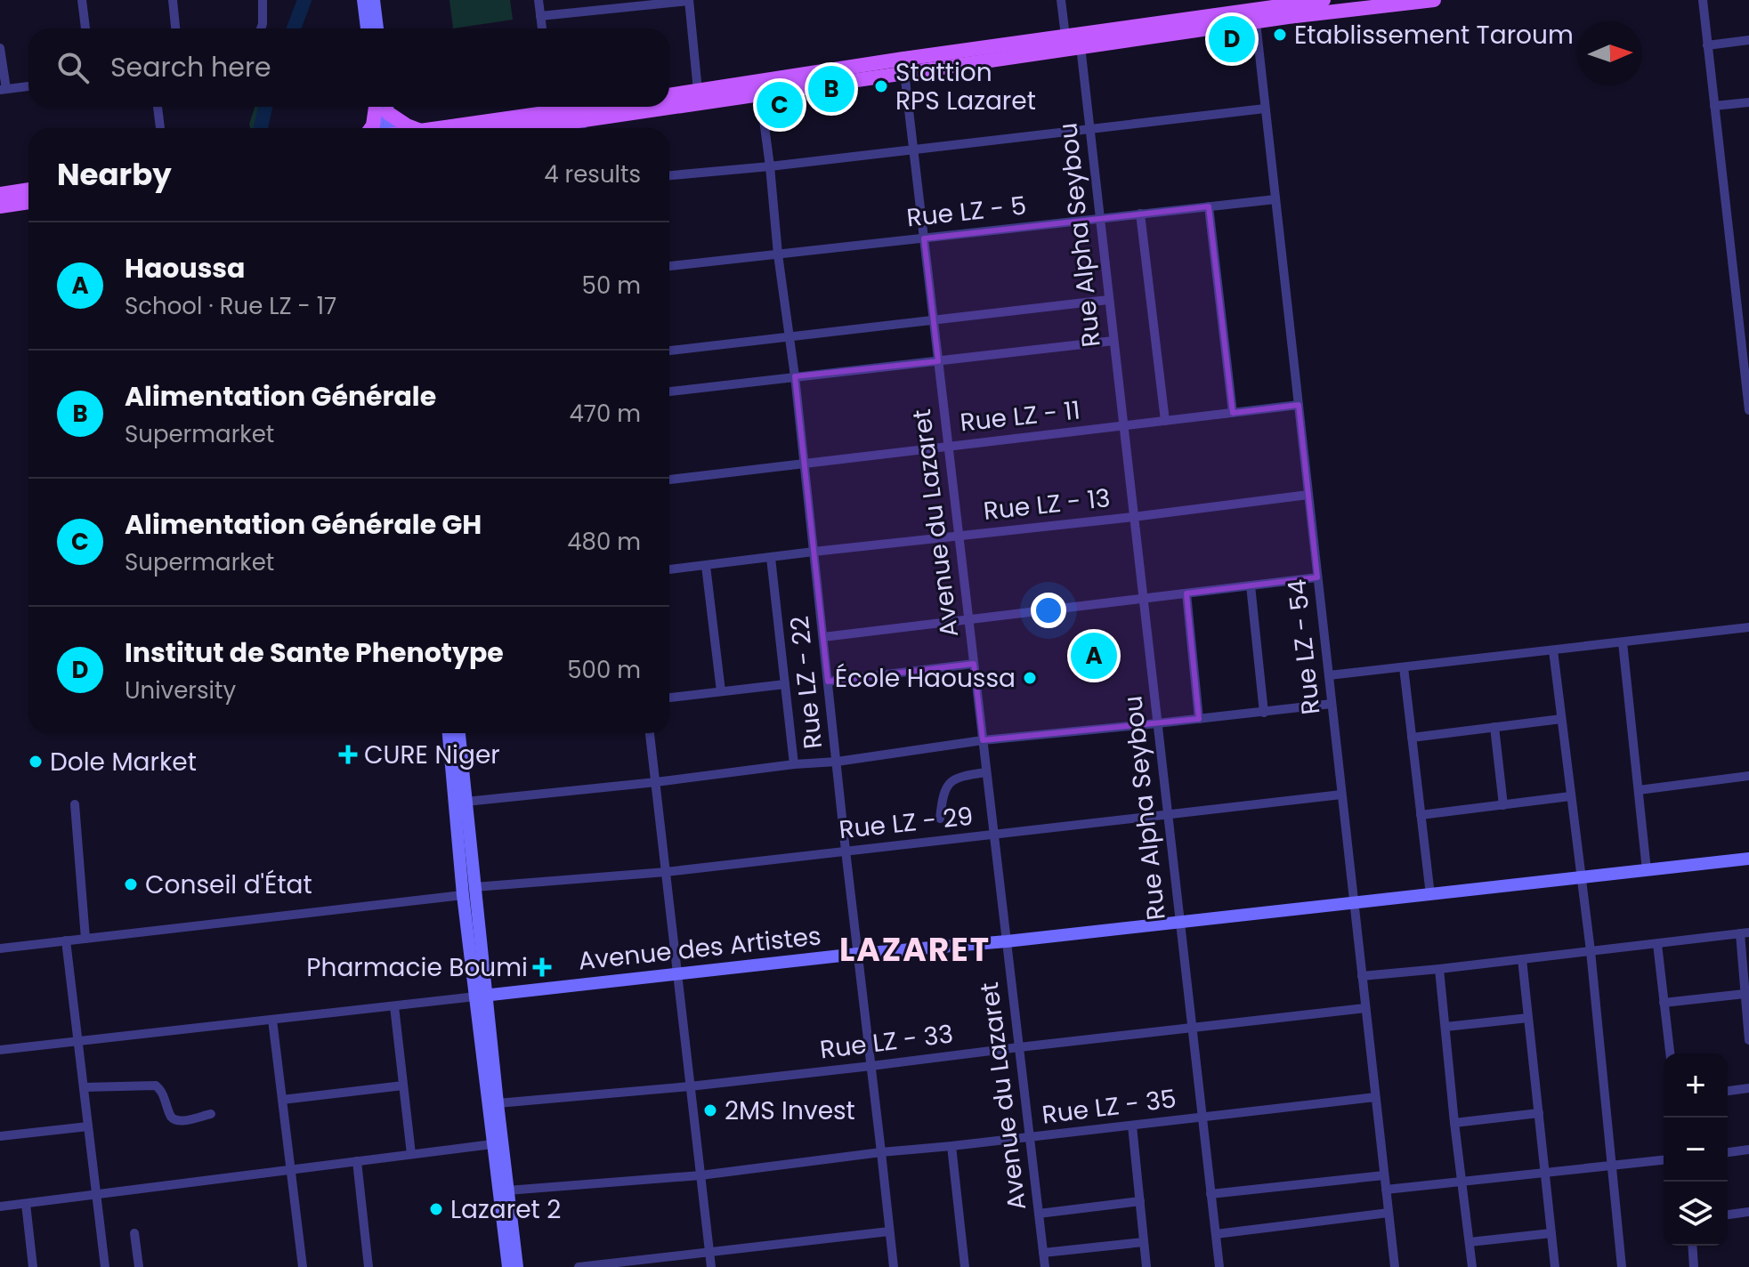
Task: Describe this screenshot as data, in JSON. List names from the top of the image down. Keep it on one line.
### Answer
{"streets":{"street":["Rue LZ - 5","Rue Alpha Seybou","Rue LZ - 11","Rue LZ - 13","Avenue du Lazaret","Rue LZ - 54","Rue LZ - 22","Rue LZ - 29","Avenue des Artistes","Rue LZ - 33","Rue LZ - 35"]},"crossings":[["Rue LZ - 5","Rue Alpha Seybou"],["Rue LZ - 5","Avenue du Lazaret"],["Rue LZ - 5","Rue LZ - 54"],["Rue LZ - 5","Rue LZ - 22"],["Rue Alpha Seybou","Rue LZ - 11"],["Rue Alpha Seybou","Rue LZ - 13"],["Rue Alpha Seybou","Rue LZ - 29"],["Rue Alpha Seybou","Avenue des Artistes"],["Rue Alpha Seybou","Rue LZ - 33"],["Rue Alpha Seybou","Rue LZ - 35"],["Rue LZ - 11","Avenue du Lazaret"],["Rue LZ - 11","Rue LZ - 54"],["Rue LZ - 11","Rue LZ - 22"],["Rue LZ - 13","Avenue du Lazaret"],["Rue LZ - 13","Rue LZ - 54"],["Rue LZ - 13","Rue LZ - 22"],["Avenue du Lazaret","Rue LZ - 29"],["Avenue du Lazaret","Avenue des Artistes"],["Avenue du Lazaret","Rue LZ - 33"],["Avenue du Lazaret","Rue LZ - 35"],["Rue LZ - 54","Rue LZ - 29"],["Rue LZ - 54","Avenue des Artistes"],["Rue LZ - 54","Rue LZ - 33"],["Rue LZ - 54","Rue LZ - 35"],["Rue LZ - 22","Rue LZ - 29"],["Rue LZ - 22","Avenue des Artistes"],["Rue LZ - 22","Rue LZ - 33"],["Rue LZ - 22","Rue LZ - 35"]],"districts":["LAZARET"],"places":{"other":["Etablissement Taroum","Stattion RPS Lazaret","École Haoussa","Dole Market","Conseil d'État","2MS Invest","Lazaret 2"],"health":["CURE Niger","Pharmacie Boumi"]},"north":"right","page":{"pins":["D","B","C","A"],"search":"Search here","heading":["Nearby","4 results"],"list":[{"mark":"A","name":"Haoussa","note":"School · Rue LZ - 17","value":"50 m"},{"mark":"B","name":"Alimentation Générale","note":"Supermarket","value":"470 m"},{"mark":"C","name":"Alimentation Générale GH","note":"Supermarket","value":"480 m"},{"mark":"D","name":"Institut de Sante Phenotype","note":"University","value":"500 m"}],"map_buttons":["+","−"]}}
